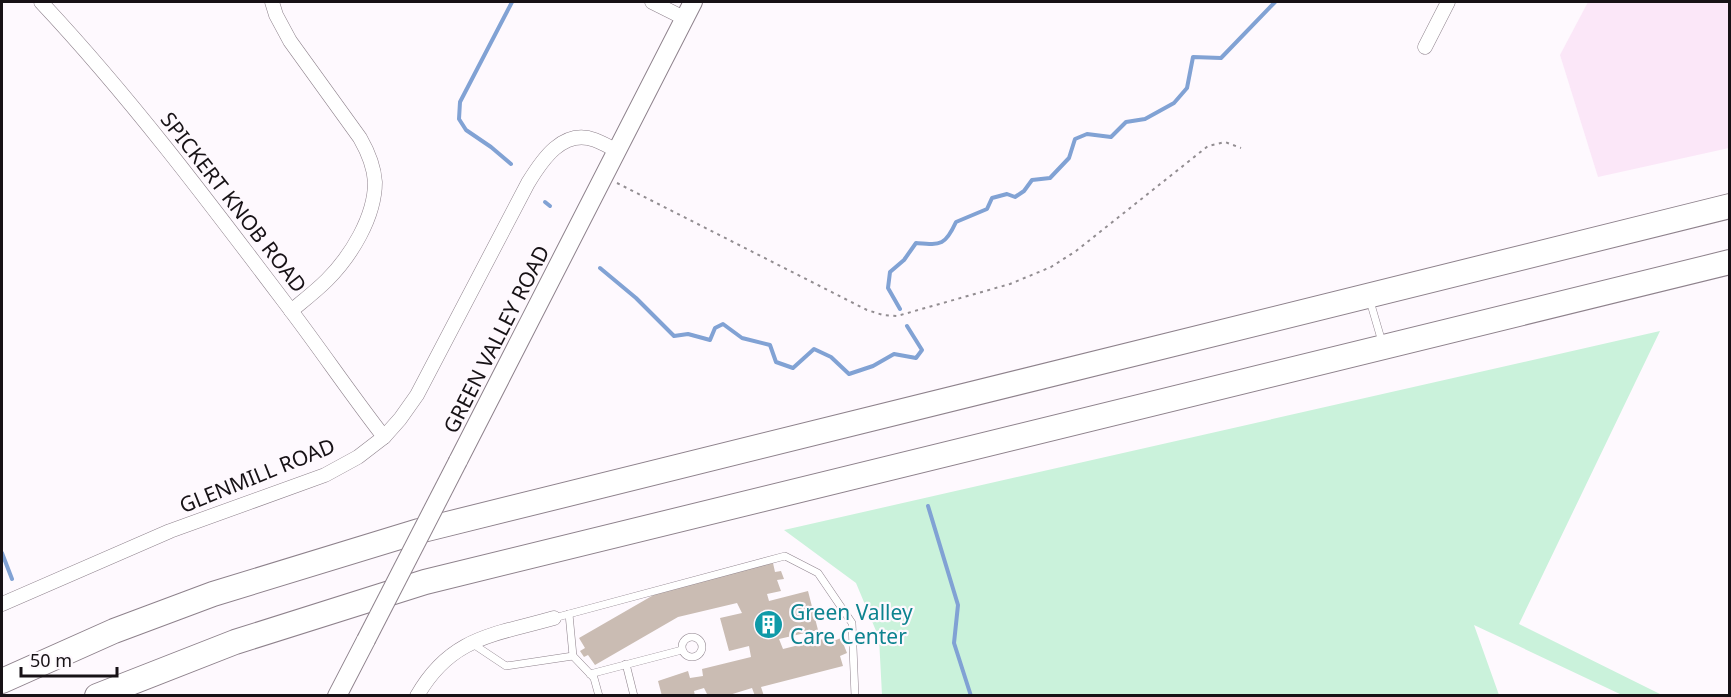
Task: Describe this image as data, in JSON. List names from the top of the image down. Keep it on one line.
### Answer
{"streets":{"street":["SPICKERT KNOB ROAD","GREEN VALLEY ROAD","GLENMILL ROAD"]},"crossings":[["SPICKERT KNOB ROAD","GLENMILL ROAD"],["GREEN VALLEY ROAD","GLENMILL ROAD"]],"places":{"building":["Green Valley Care Center"]},"scale_bar":"50 m"}
